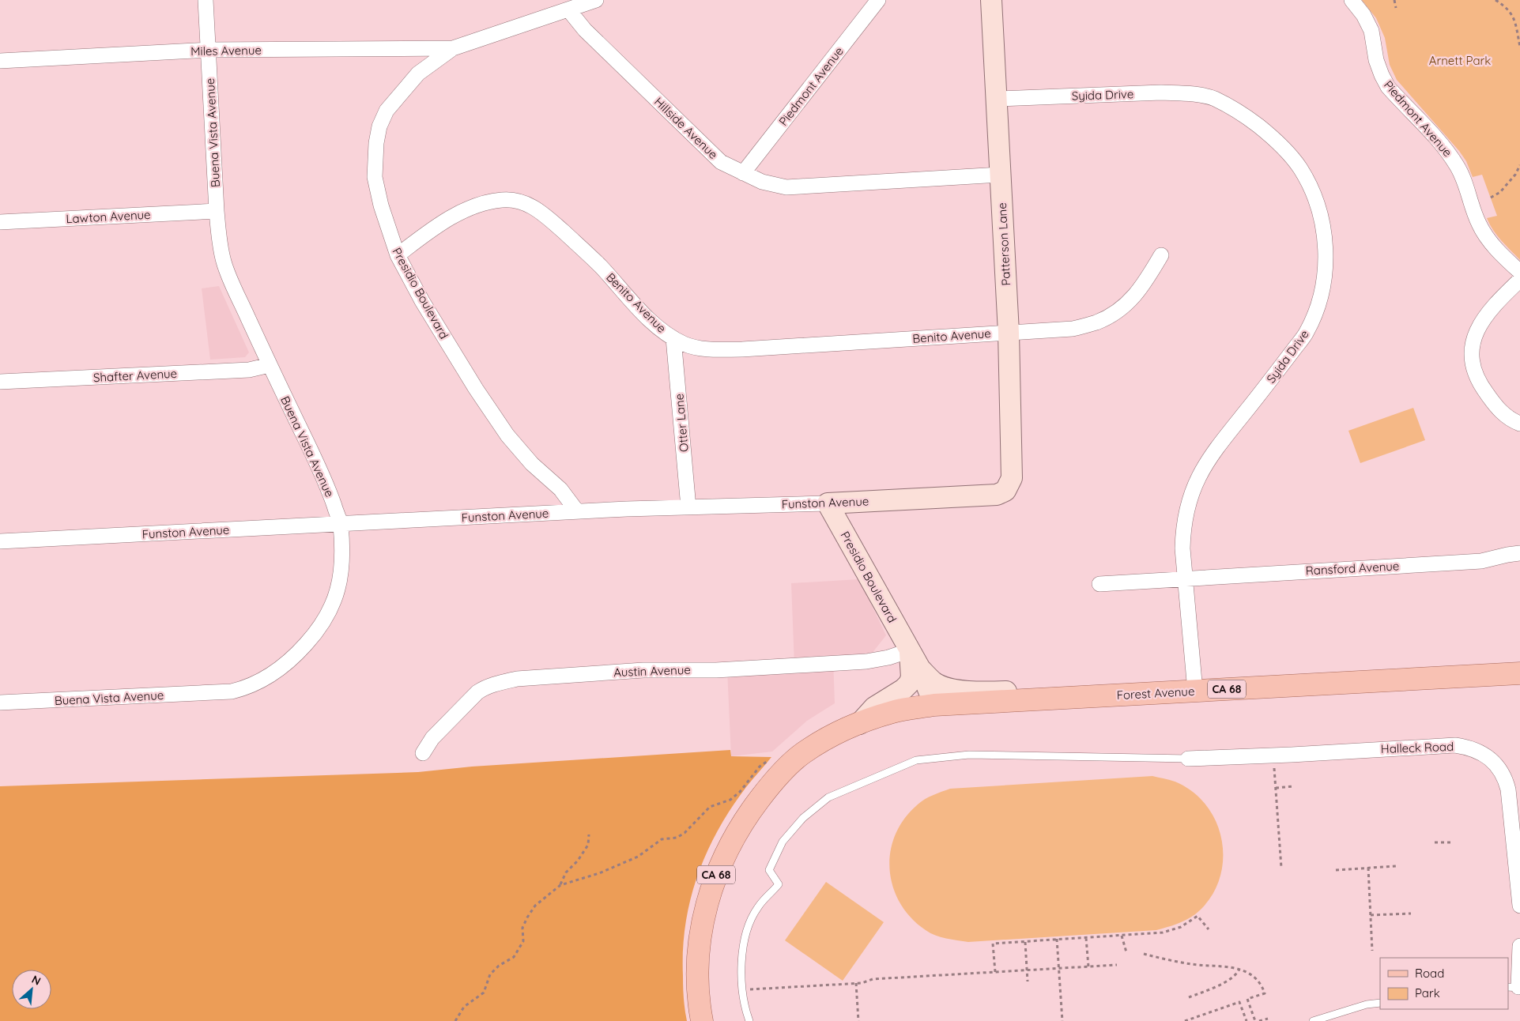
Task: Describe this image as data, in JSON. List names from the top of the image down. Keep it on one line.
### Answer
{"streets":{"main road":["CA 68","Forest Avenue"],"street":["Miles Avenue","Piedmont Avenue","Syida Drive","Hillside Avenue","Buena Vista Avenue","Lawton Avenue","Patterson Lane","Presidio Boulevard","Benito Avenue","Shafter Avenue","Otter Lane","Funston Avenue","Ransford Avenue","Austin Avenue","Halleck Road"]},"crossings":[["Miles Avenue","Buena Vista Avenue"],["Miles Avenue","Presidio Boulevard"],["Piedmont Avenue","Hillside Avenue"],["Syida Drive","Patterson Lane"],["Syida Drive","Ransford Avenue"],["Syida Drive","Forest Avenue"],["Hillside Avenue","Patterson Lane"],["Hillside Avenue","Presidio Boulevard"],["Buena Vista Avenue","Lawton Avenue"],["Buena Vista Avenue","Shafter Avenue"],["Buena Vista Avenue","Funston Avenue"],["Patterson Lane","Benito Avenue"],["Patterson Lane","Funston Avenue"],["Presidio Boulevard","Benito Avenue"],["Presidio Boulevard","Funston Avenue"],["Presidio Boulevard","Austin Avenue"],["Presidio Boulevard","Forest Avenue"],["Benito Avenue","Otter Lane"],["Otter Lane","Funston Avenue"]],"parks":["Arnett Park"],"legend":["Road","Park"],"north":"top right"}
